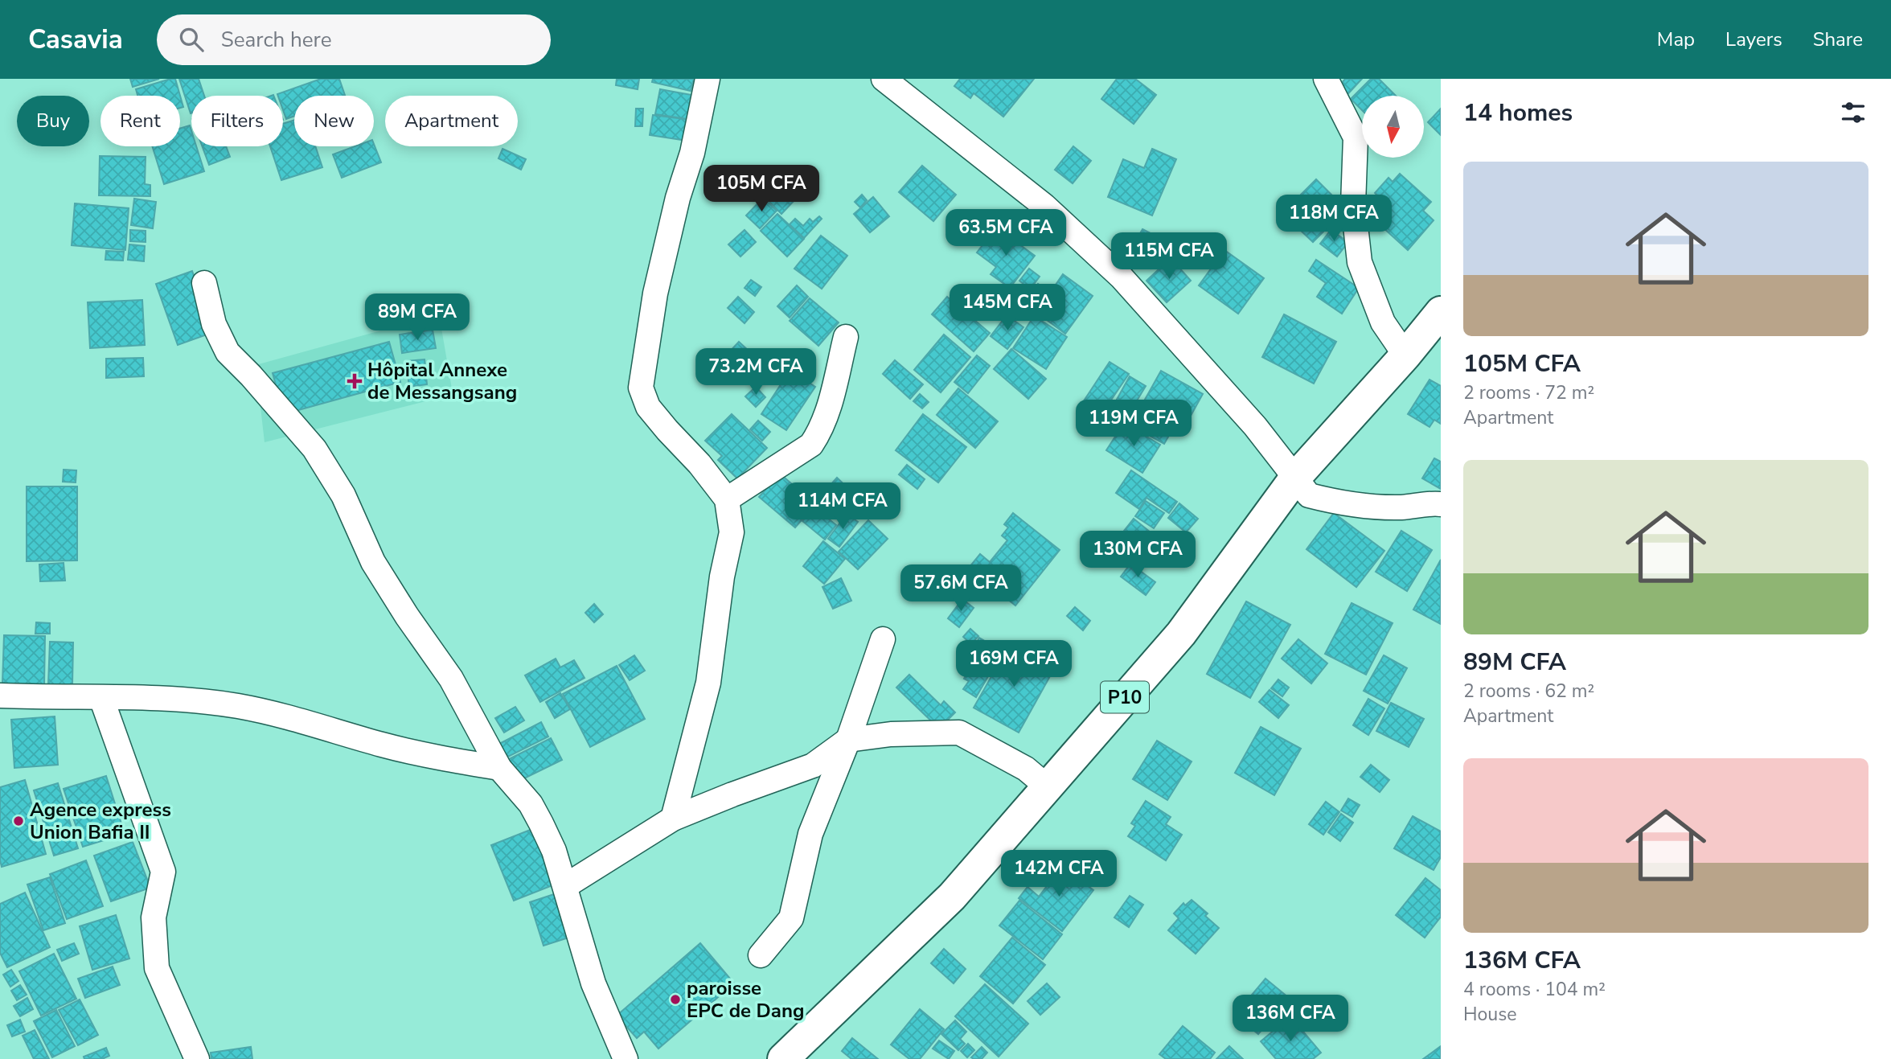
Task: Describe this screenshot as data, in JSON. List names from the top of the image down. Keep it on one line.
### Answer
{"streets":{"main road":["P10"]},"places":{"health":["Hôpital Annexe de Messangsang"],"other":["Agence express Union Bafia II","paroisse EPC de Dang"]},"north":"bottom","page":{"header":"Casavia","search":"Search here","nav":["Map","Layers","Share"],"heading":"14 homes","chip":["Buy","Rent","Filters","New","Apartment"],"list":[{"name":"105M CFA","note":"2 rooms · 72 m² · Apartment"},{"name":"89M CFA","note":"2 rooms · 62 m² · Apartment"},{"name":"136M CFA","note":"4 rooms · 104 m² · House"}],"price":["105M CFA","118M CFA","63.5M CFA","115M CFA","145M CFA","89M CFA","73.2M CFA","119M CFA","114M CFA","130M CFA","57.6M CFA","169M CFA","142M CFA","136M CFA"]}}
